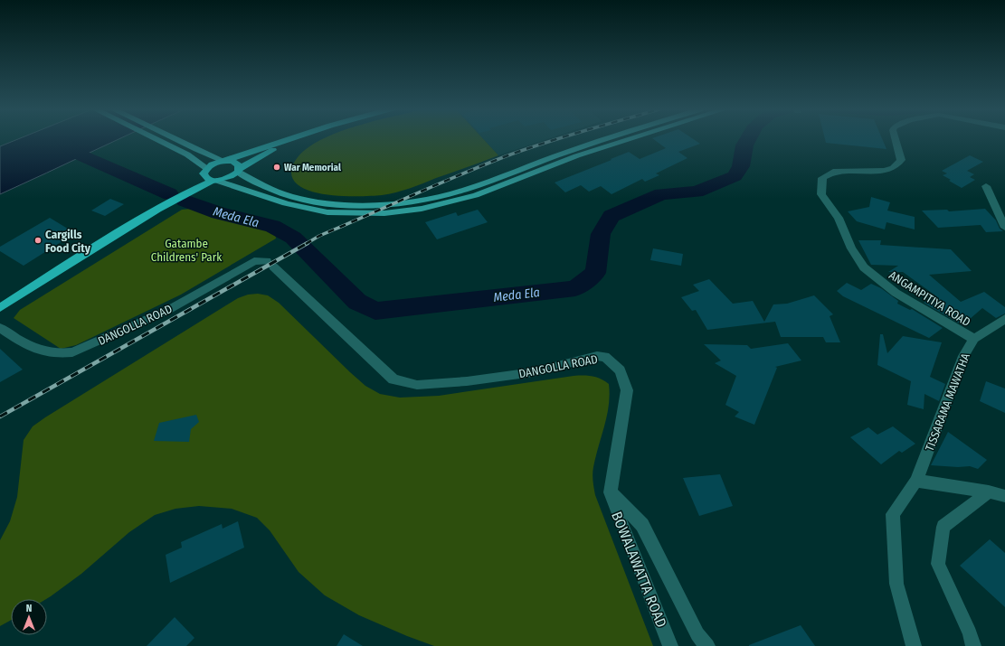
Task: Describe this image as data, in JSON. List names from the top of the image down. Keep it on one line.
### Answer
{"streets":{"street":["ANGAMPITIYA ROAD","DANGOLLA ROAD","TISSARAMA MAWATHA","BOWALAWATTA ROAD"]},"crossings":[["ANGAMPITIYA ROAD","TISSARAMA MAWATHA"],["DANGOLLA ROAD","BOWALAWATTA ROAD"]],"water":["Meda Ela"],"parks":["Gatambe Childrens' Park"],"places":["War Memorial","Cargills Food City"],"north":"top"}
